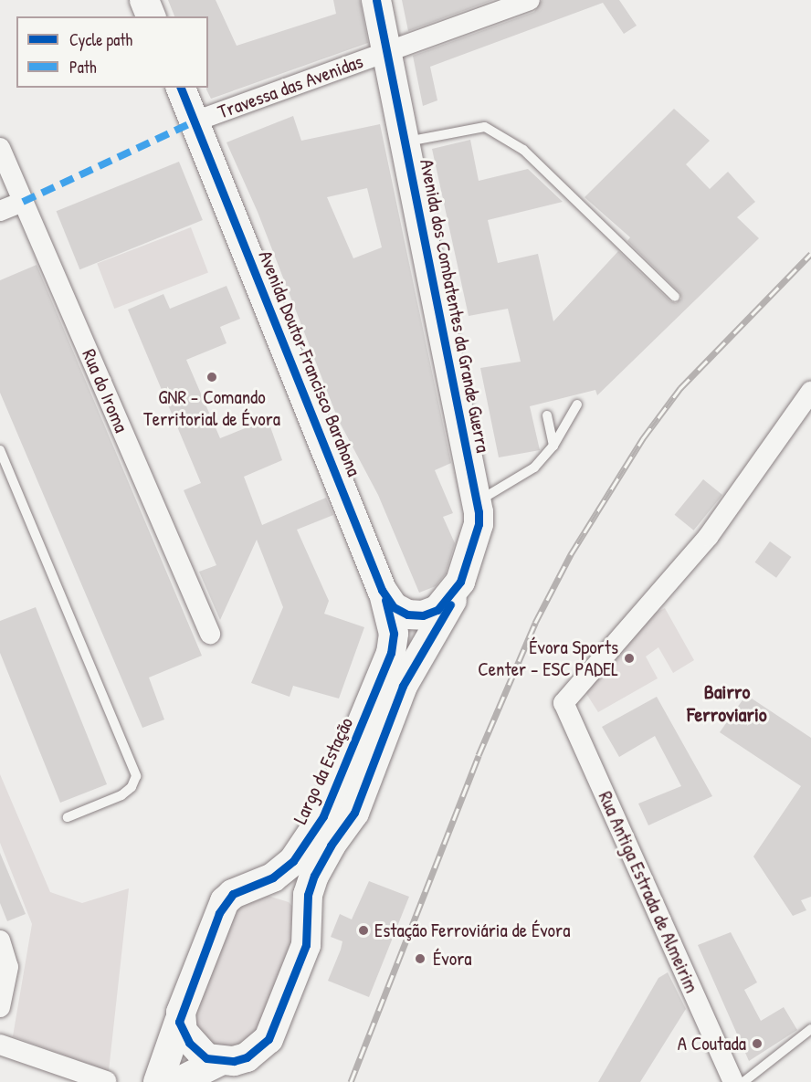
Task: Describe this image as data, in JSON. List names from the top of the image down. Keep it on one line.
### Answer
{"streets":{"street":["Travessa das Avenidas","Avenida dos Combatentes da Grande Guerra","Avenida Doutor Francisco Barahona","Rua do Iroma","Largo da Estação","Rua Antiga Estrada de Almeirim"]},"crossings":[["Travessa das Avenidas","Avenida dos Combatentes da Grande Guerra"],["Travessa das Avenidas","Avenida Doutor Francisco Barahona"],["Avenida dos Combatentes da Grande Guerra","Avenida Doutor Francisco Barahona"],["Avenida dos Combatentes da Grande Guerra","Largo da Estação"],["Avenida Doutor Francisco Barahona","Largo da Estação"]],"districts":["Bairro Ferroviario"],"places":["GNR - Comando Territorial de Évora","Évora Sports Center - ESC PADEL","Estação Ferroviária de Évora","Évora","A Coutada"],"legend":["Cycle path","Path"]}
